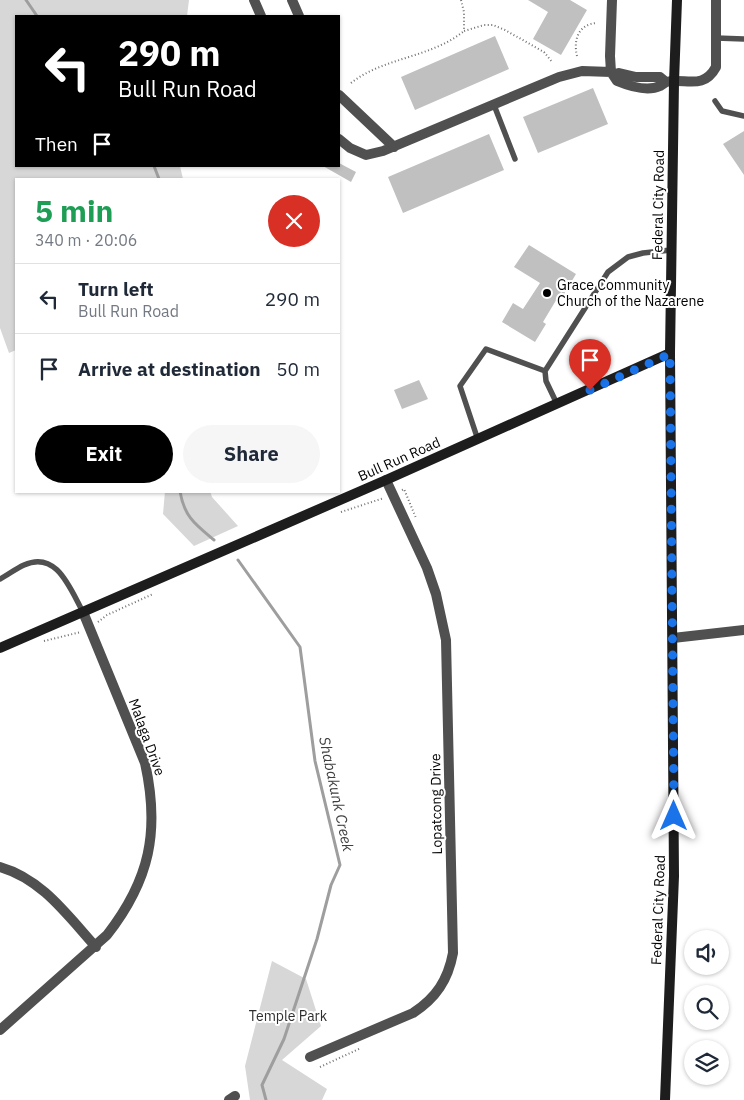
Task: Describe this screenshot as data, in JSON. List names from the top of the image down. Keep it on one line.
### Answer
{"streets":{"street":["Federal City Road","Bull Run Road","Malaga Drive","Lopatcong Drive"]},"crossings":[["Federal City Road","Bull Run Road"],["Bull Run Road","Malaga Drive"],["Bull Run Road","Lopatcong Drive"]],"water":["Shabakunk Creek"],"parks":["Temple Park"],"places":["Grace Community Church of the Nazarene"],"page":{"turn":["290 m","Bull Run Road"],"then":"Then","heading":["5 min","340 m · 20:06"],"list":[{"name":"Turn left","note":"Bull Run Road","value":"290 m"},{"name":"Arrive at destination","value":"50 m"}],"buttons":["Exit","Share"]}}
